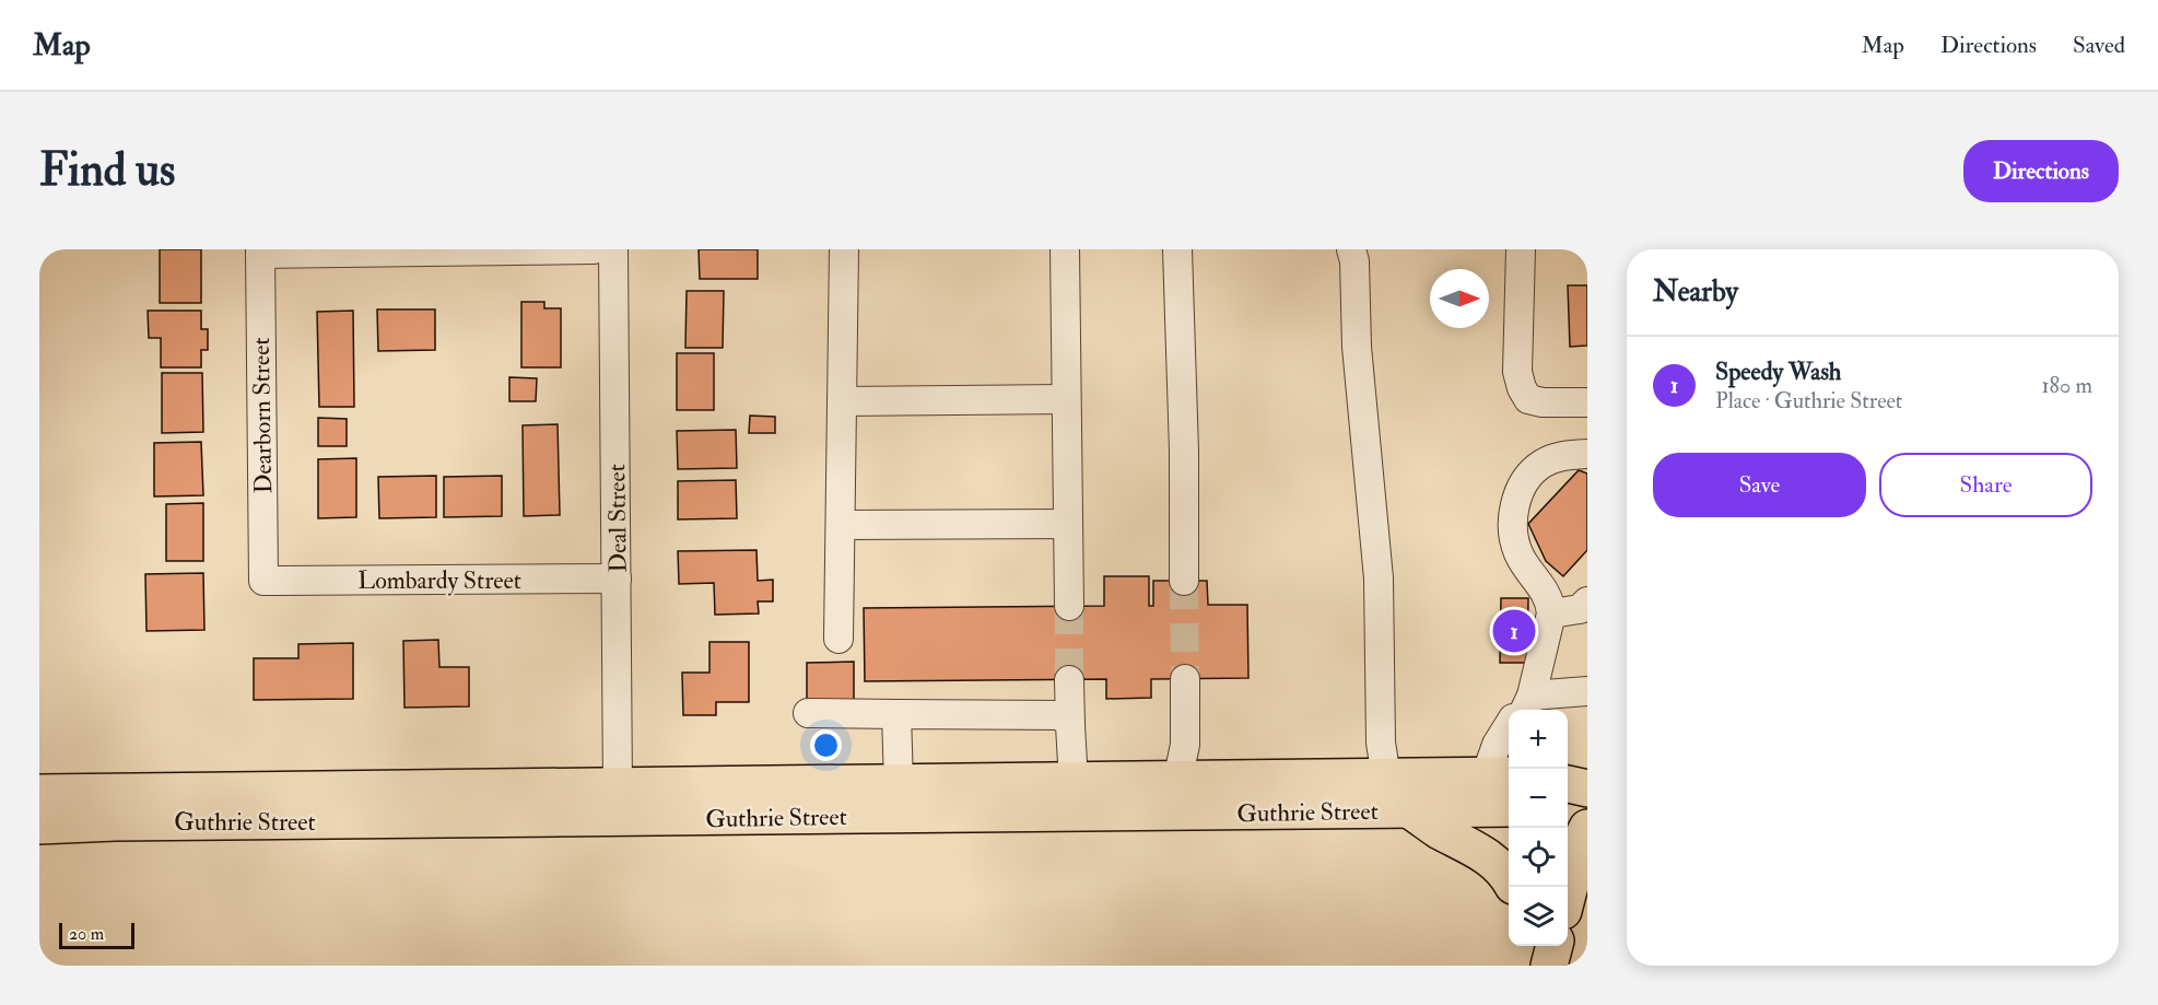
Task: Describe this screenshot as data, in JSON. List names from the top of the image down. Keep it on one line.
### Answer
{"streets":{"main road":["Guthrie Street"],"street":["Dearborn Street","Deal Street","Lombardy Street"]},"crossings":[["Dearborn Street","Lombardy Street"],["Deal Street","Lombardy Street"],["Deal Street","Guthrie Street"]],"scale_bar":"20 m","north":"right","page":{"header":"Map","nav":["Map","Directions","Saved"],"buttons":["Directions",["Save","Share"]],"title":"Find us","heading":"Nearby","list":[{"mark":"1","name":"Speedy Wash","note":"Place · Guthrie Street","value":"180 m"}],"pins":"1","map_buttons":["+","−"],"scale":"20 m"}}
